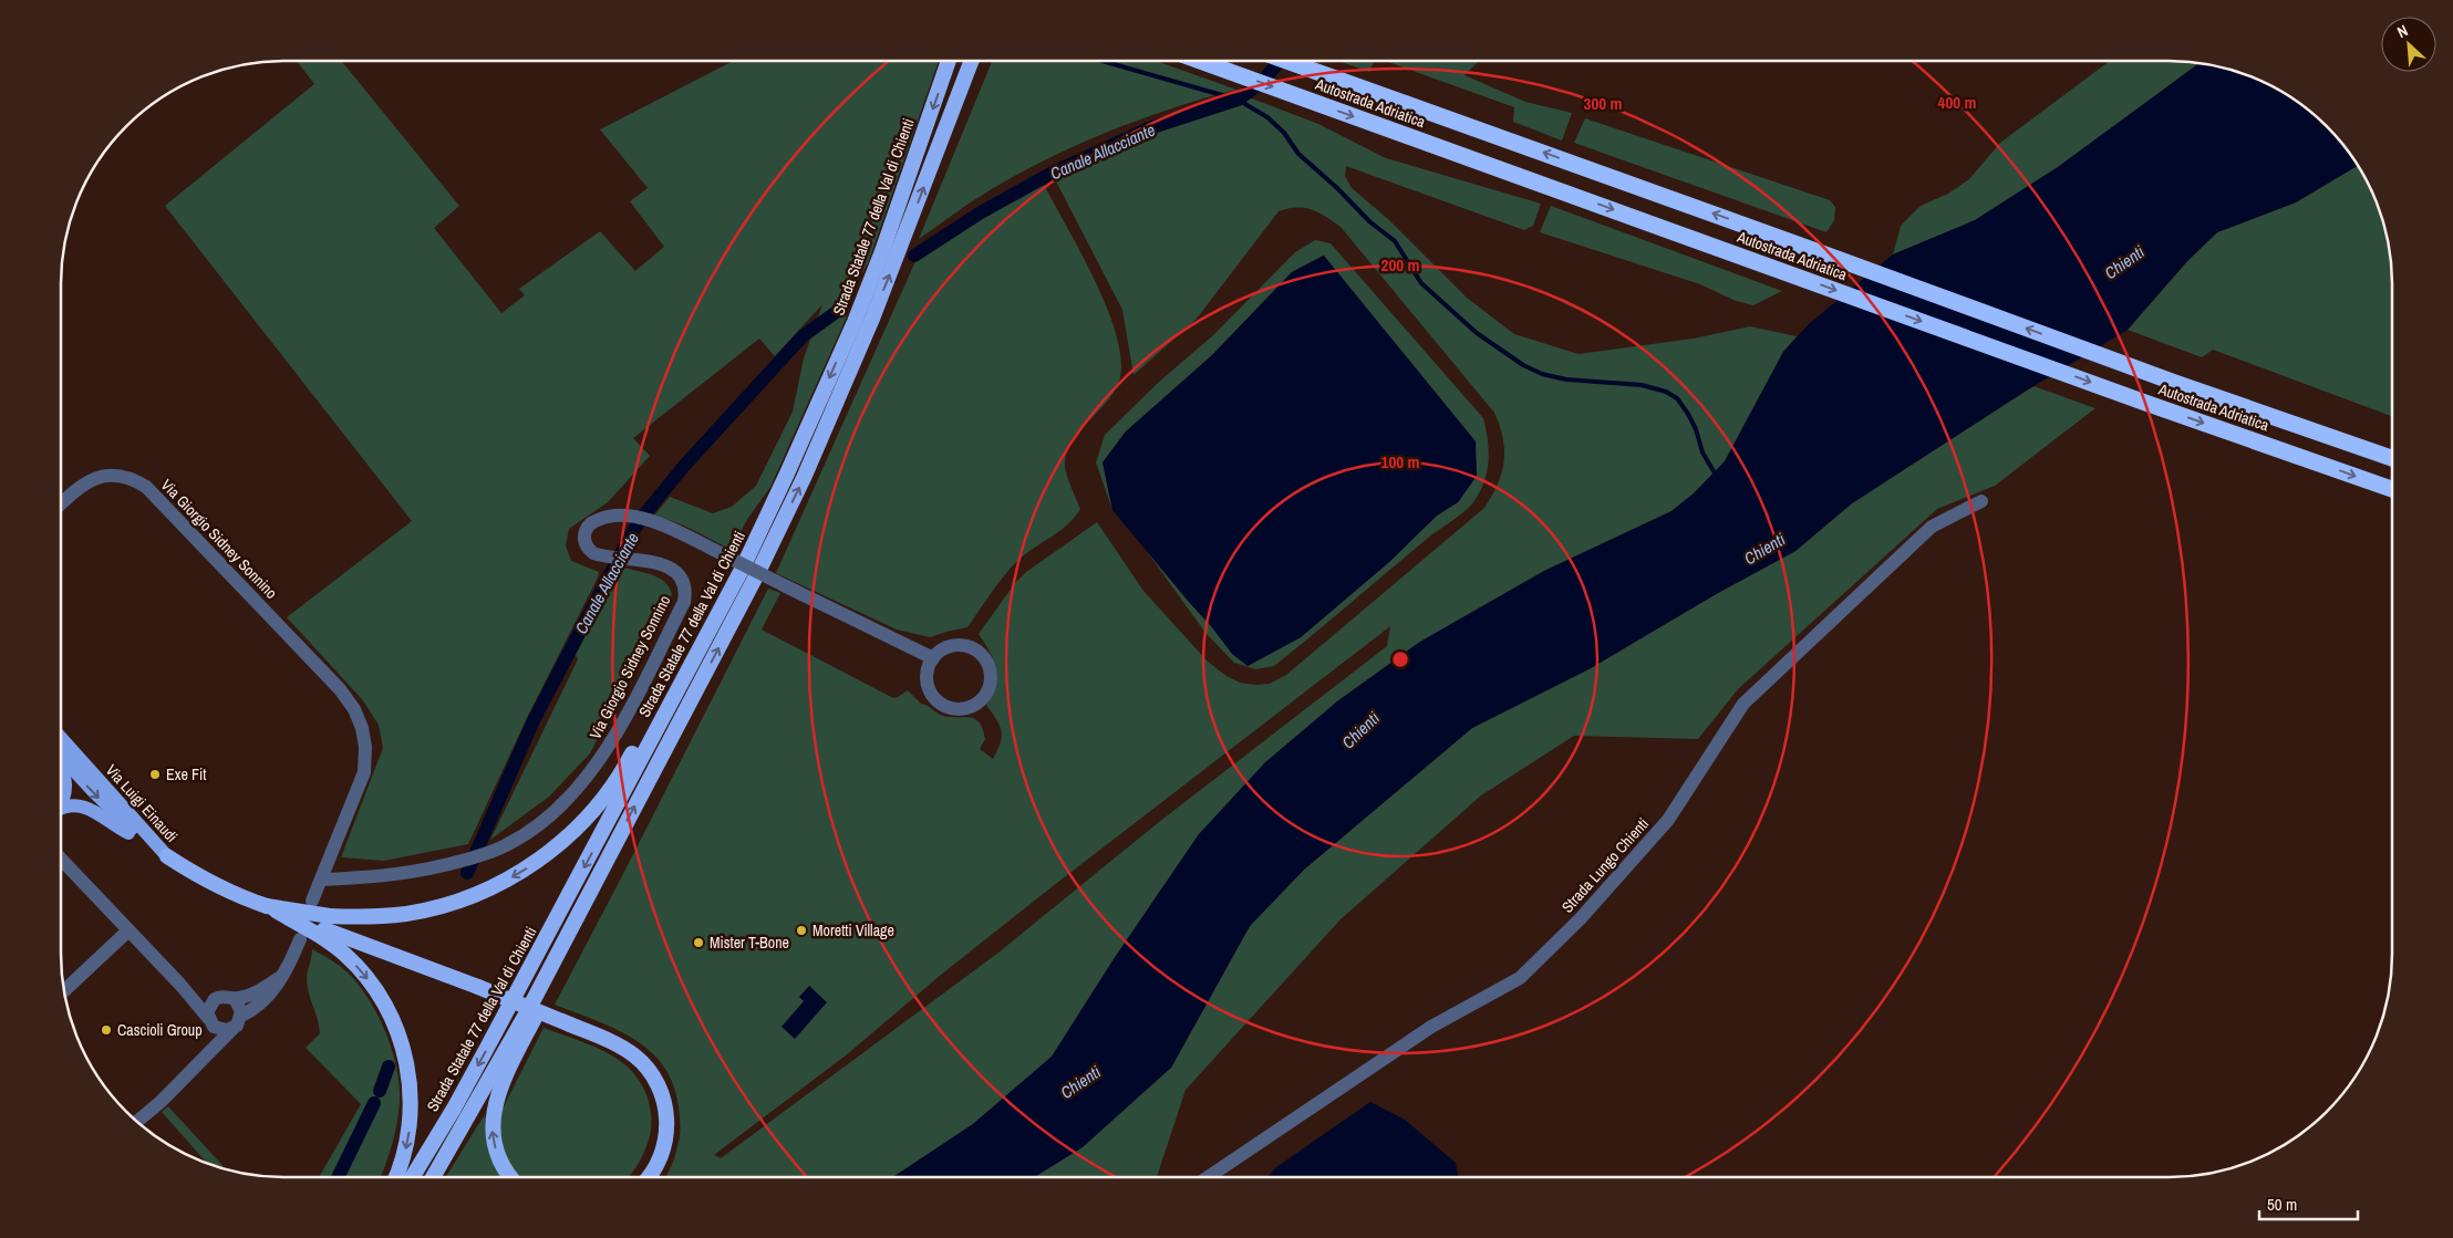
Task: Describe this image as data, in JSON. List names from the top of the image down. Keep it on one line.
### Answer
{"streets":{"highway":["Autostrada Adriatica","Strada Statale 77 della Val di Chienti"],"main road":["Via Luigi Einaudi"],"street":["Via Giorgio Sidney Sonnino","Strada Lungo Chienti"]},"water":["Canale Allacciante","Chienti"],"places":["Exe Fit","Moretti Village","Mister T-Bone","Cascioli Group"],"scale_bar":"50 m","north":"top left","rings":["400 m","300 m","200 m","100 m"]}
